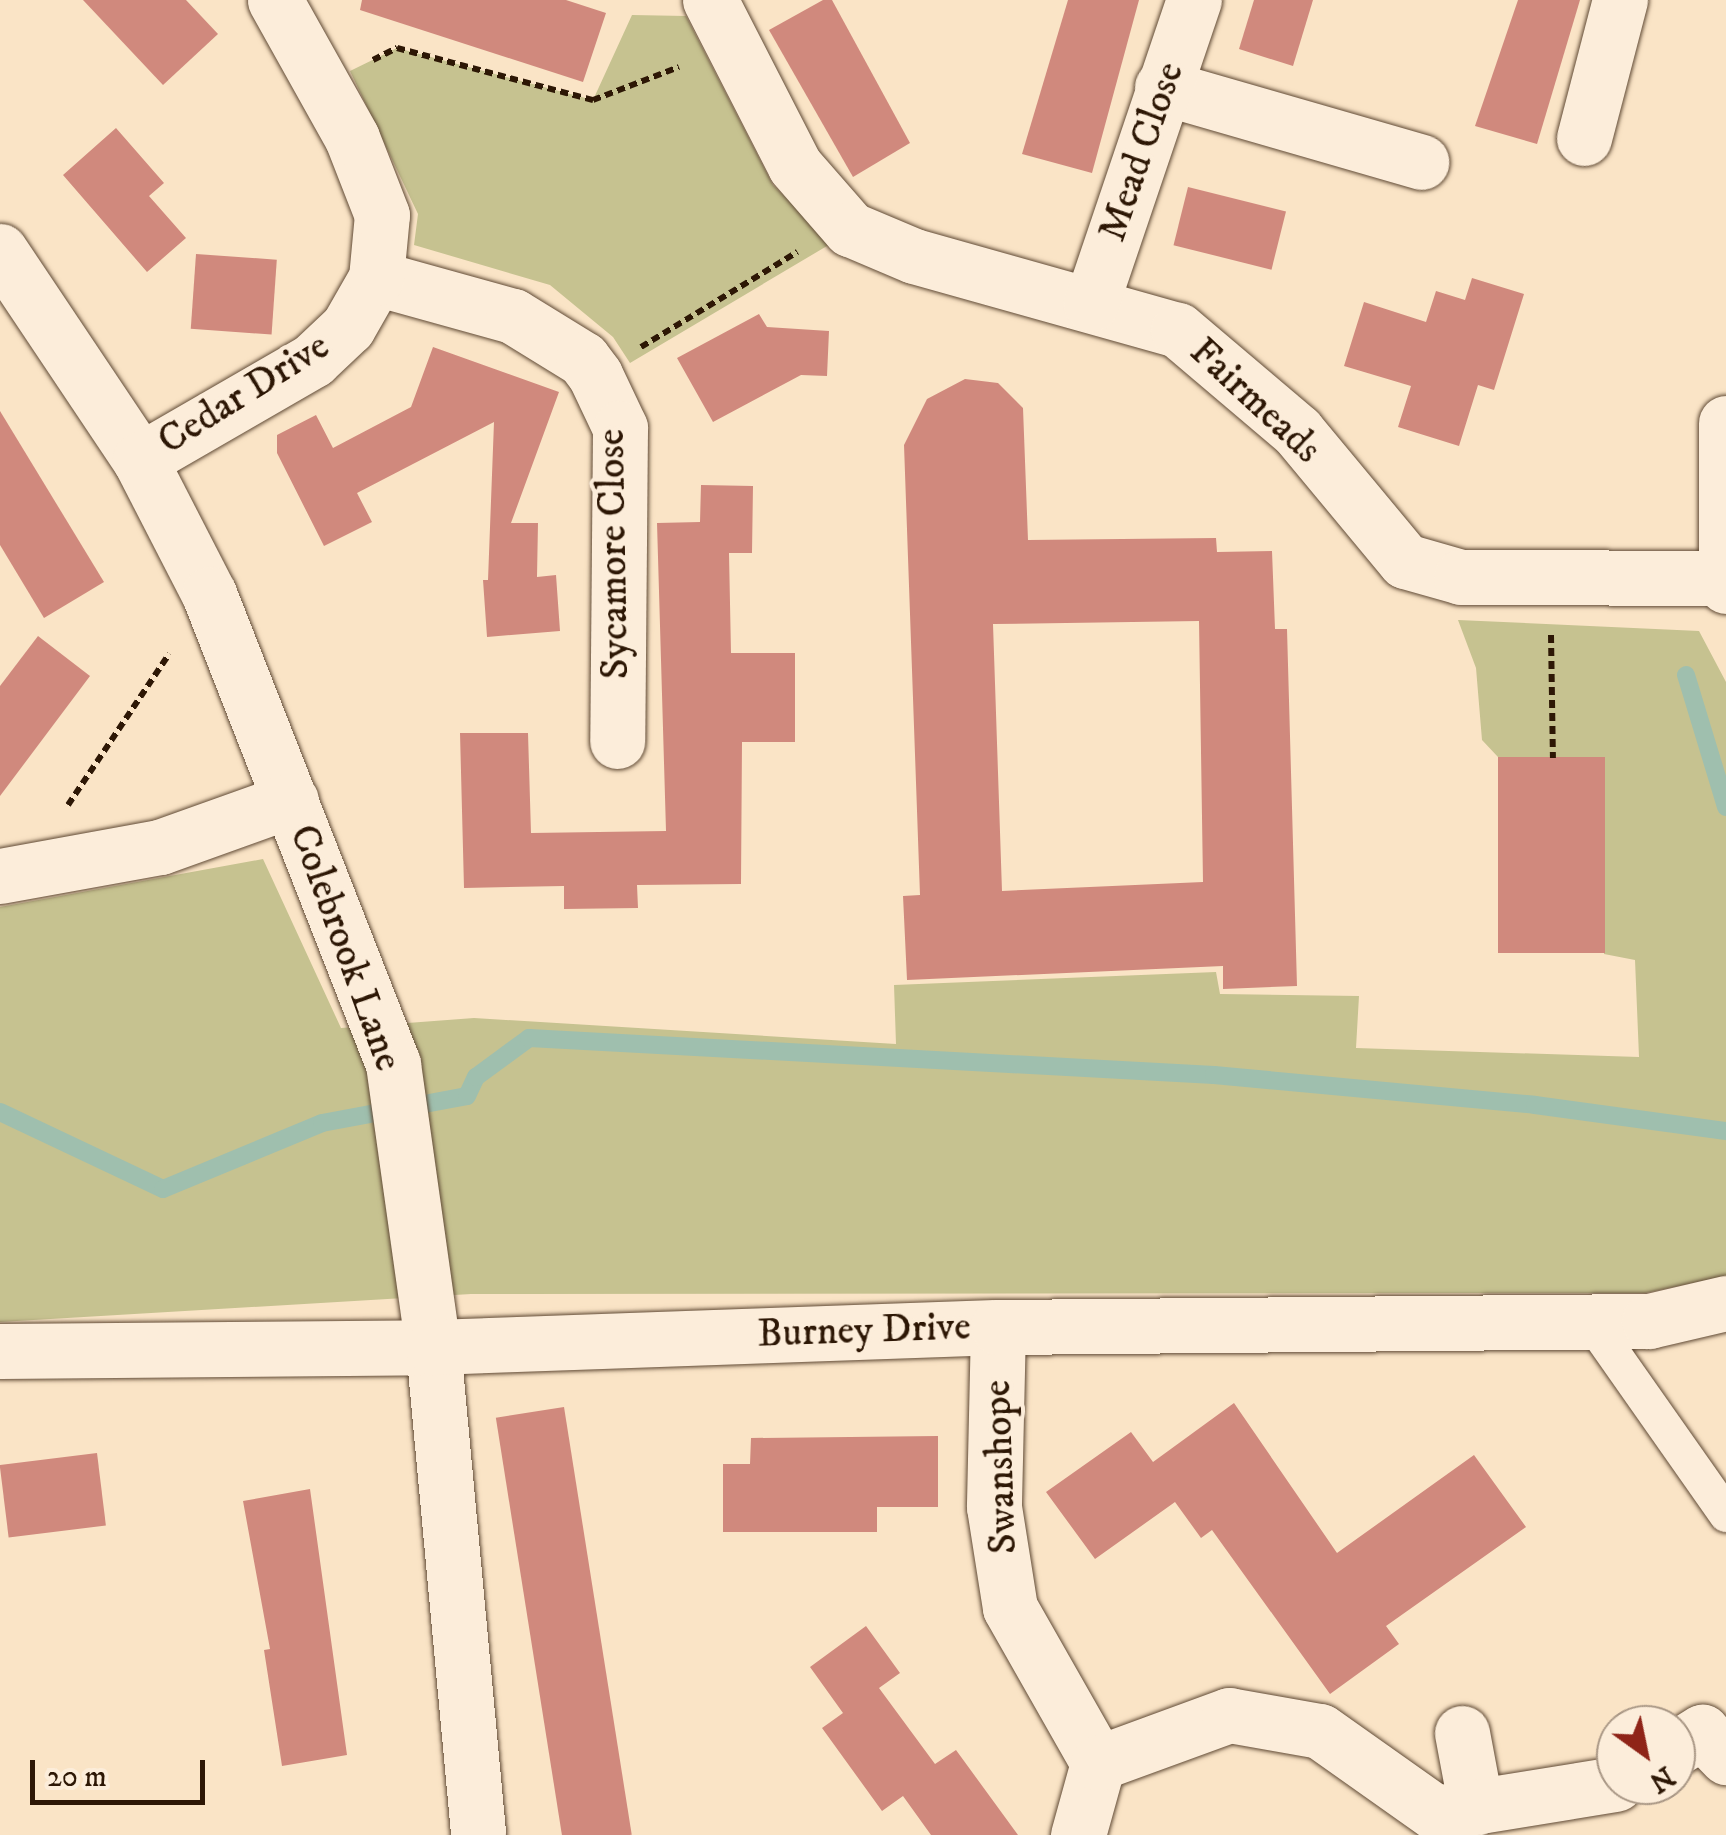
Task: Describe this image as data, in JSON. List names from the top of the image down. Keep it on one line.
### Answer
{"streets":{"street":["Mead Close","Cedar Drive","Fairmeads","Sycamore Close","Colebrook Lane","Burney Drive","Swanshope"]},"crossings":[["Mead Close","Fairmeads"],["Cedar Drive","Sycamore Close"],["Cedar Drive","Colebrook Lane"],["Colebrook Lane","Burney Drive"],["Burney Drive","Swanshope"]],"scale_bar":"20 m","north":"bottom right"}
